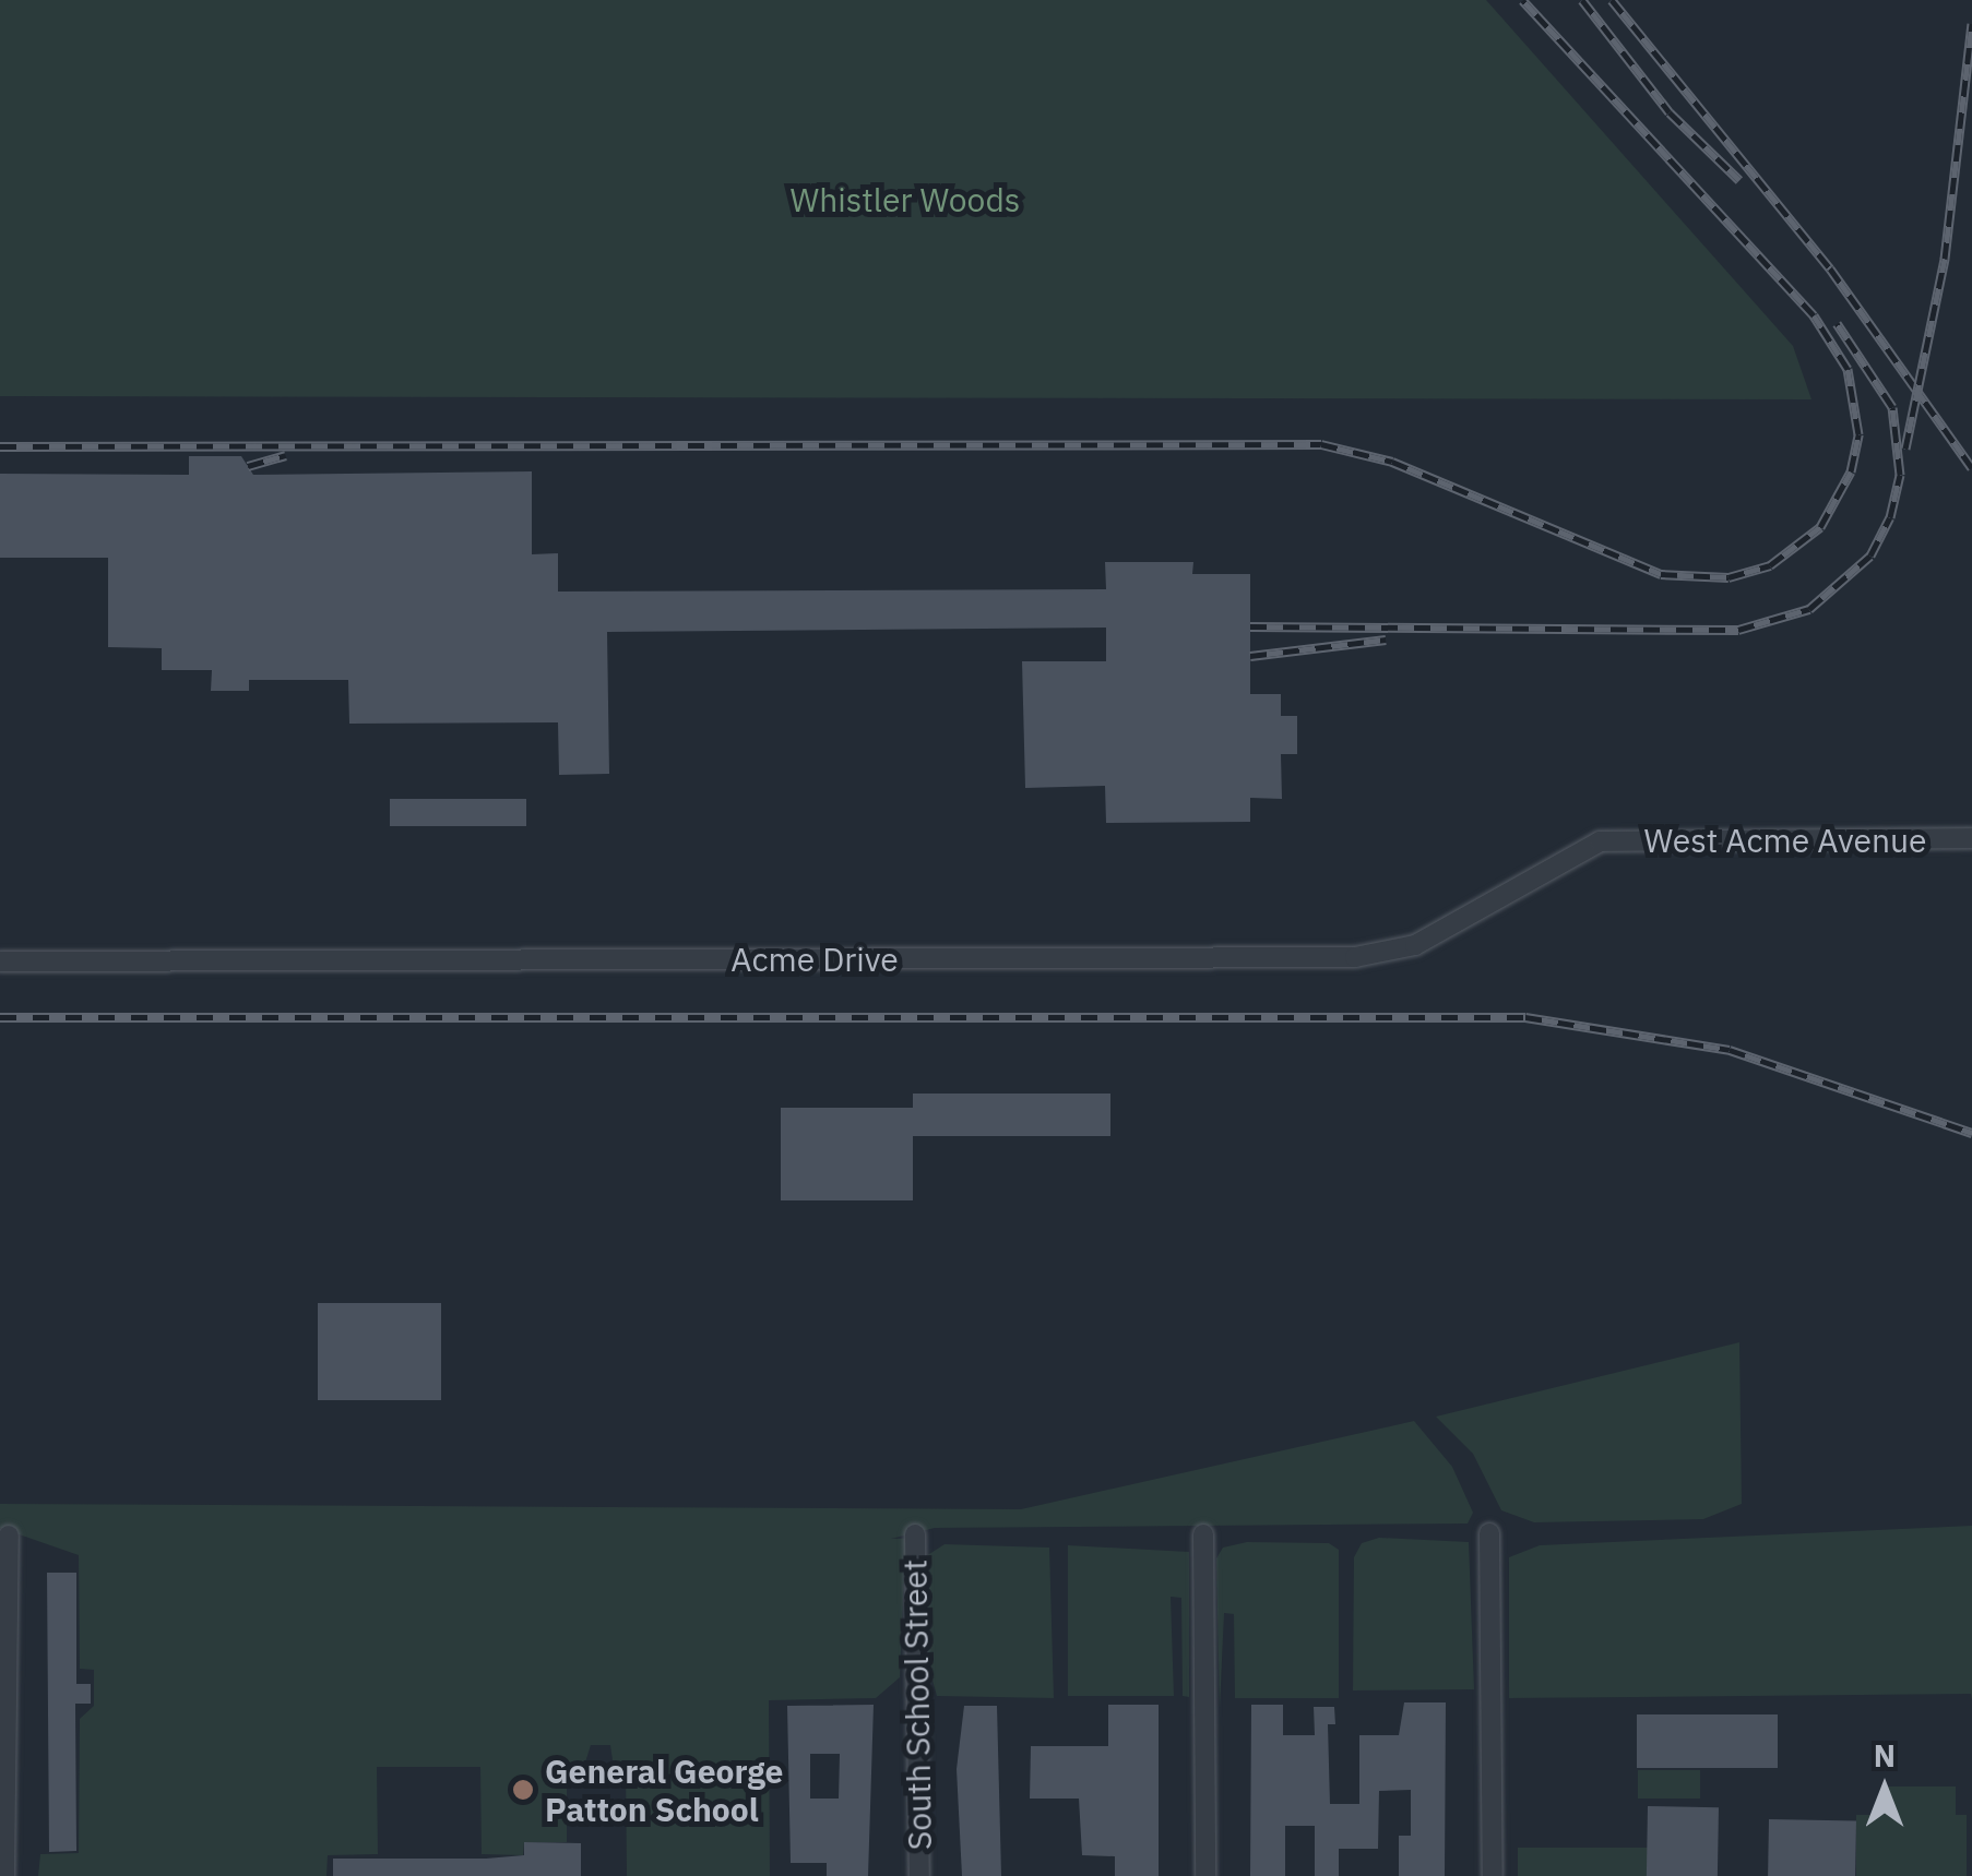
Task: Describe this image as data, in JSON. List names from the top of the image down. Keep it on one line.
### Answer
{"streets":{"street":["West Acme Avenue","Acme Drive","South School Street"]},"crossings":[["West Acme Avenue","Acme Drive"]],"parks":["Whistler Woods"],"places":["General George Patton School"],"north":"top"}
